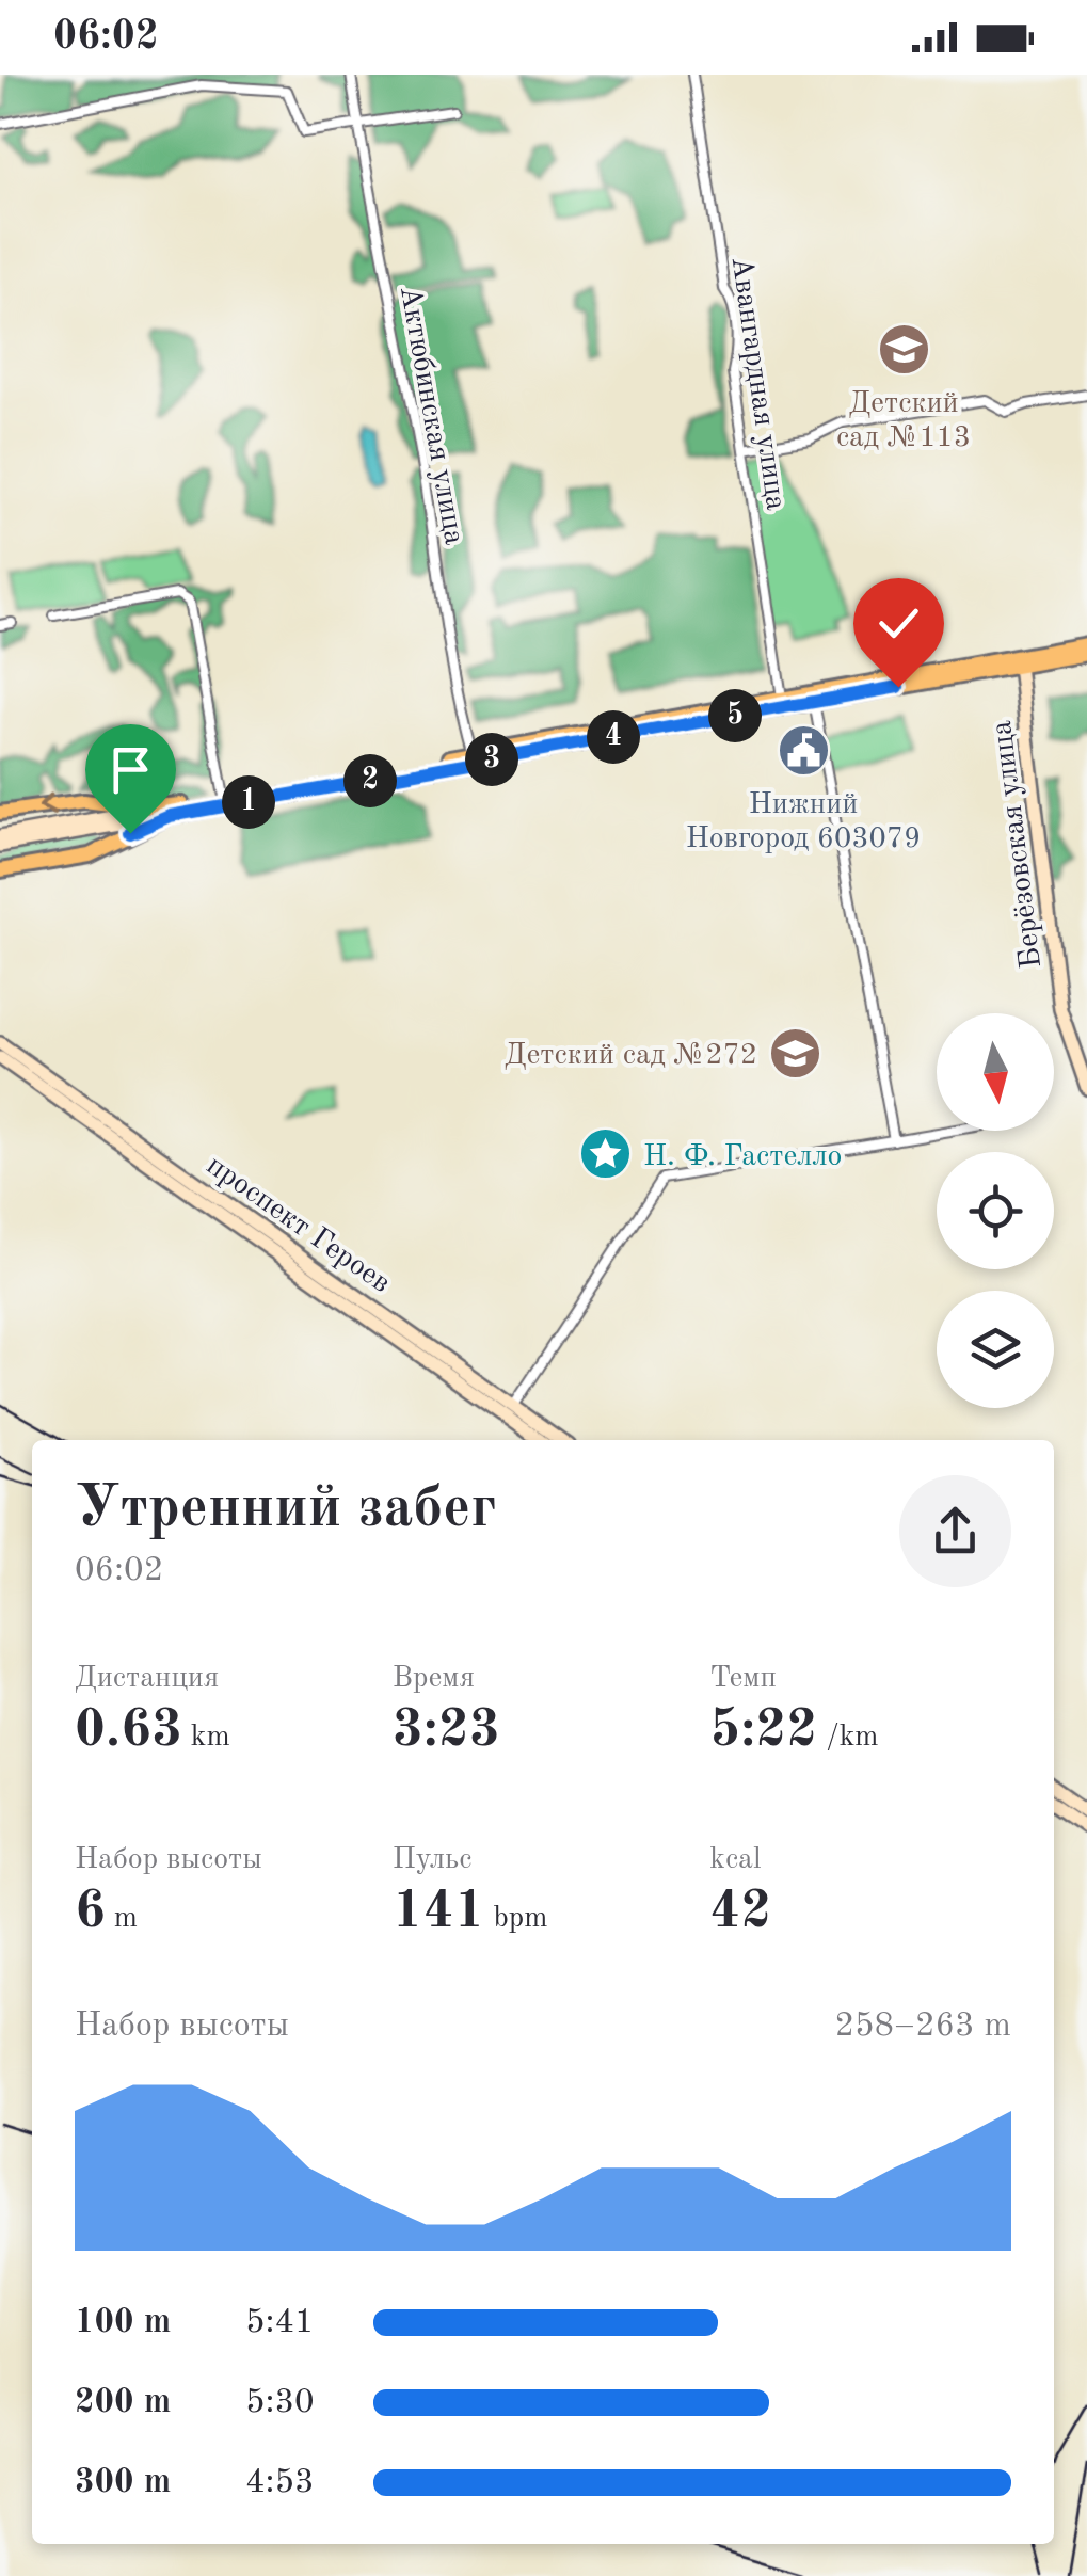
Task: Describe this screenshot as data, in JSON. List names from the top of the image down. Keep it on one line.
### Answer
{"streets":{"main road":["Берёзовская улица","проспект Героев"],"street":["Авангардная улица","Актюбинская улица"]},"places":{"school or university":["Детский сад №113","Детский сад №272"],"public building":["Нижний Новгород 603079"],"place":["Н. Ф. Гастелло"]},"north":"bottom","page":{"status":"06:02","pins":["5","4","3","2","1"],"heading":["Утренний забег","06:02"],"stats":[["Дистанция","0.63 km"],["Время","3:23"],["Темп","5:22 /km"],["Набор высоты","6 m"],["Пульс","141 bpm"],["kcal","42"]],"chart":["Набор высоты","258–263 m"],"list":[{"name":"100 m","note":"5:41"},{"name":"200 m","note":"5:30"},{"name":"300 m","note":"4:53"}]}}
